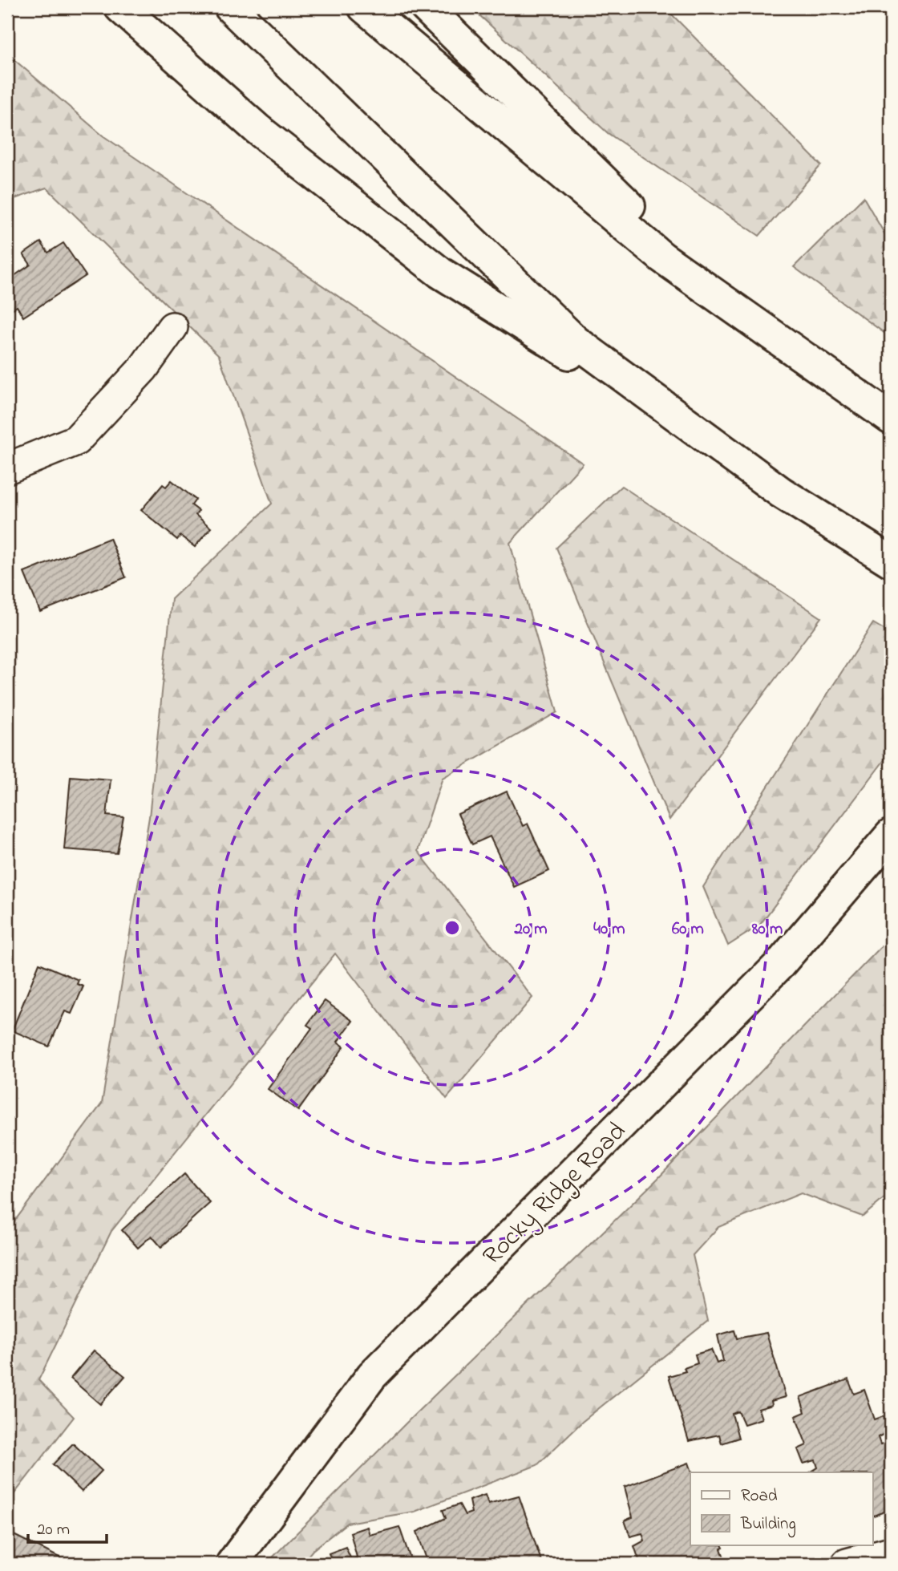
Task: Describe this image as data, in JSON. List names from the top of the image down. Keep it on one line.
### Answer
{"streets":{"main road":["Rocky Ridge Road"]},"legend":["Road","Building"],"scale_bar":"20 m","rings":["20 m","40 m","60 m","80 m"]}
